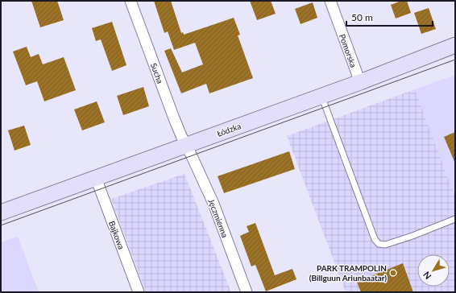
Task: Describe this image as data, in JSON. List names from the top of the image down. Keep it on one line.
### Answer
{"streets":{"main road":["Łódzka"],"street":["Pomorska","Sucha","Jęczmienna","Bajkowa"]},"crossings":[["Pomorska","Łódzka"],["Sucha","Łódzka"],["Sucha","Jęczmienna"],["Łódzka","Jęczmienna"],["Łódzka","Bajkowa"]],"places":["PARK TRAMPOLIN (Billguun Ariunbaatar)"],"scale_bar":"50 m","north":"bottom left"}
